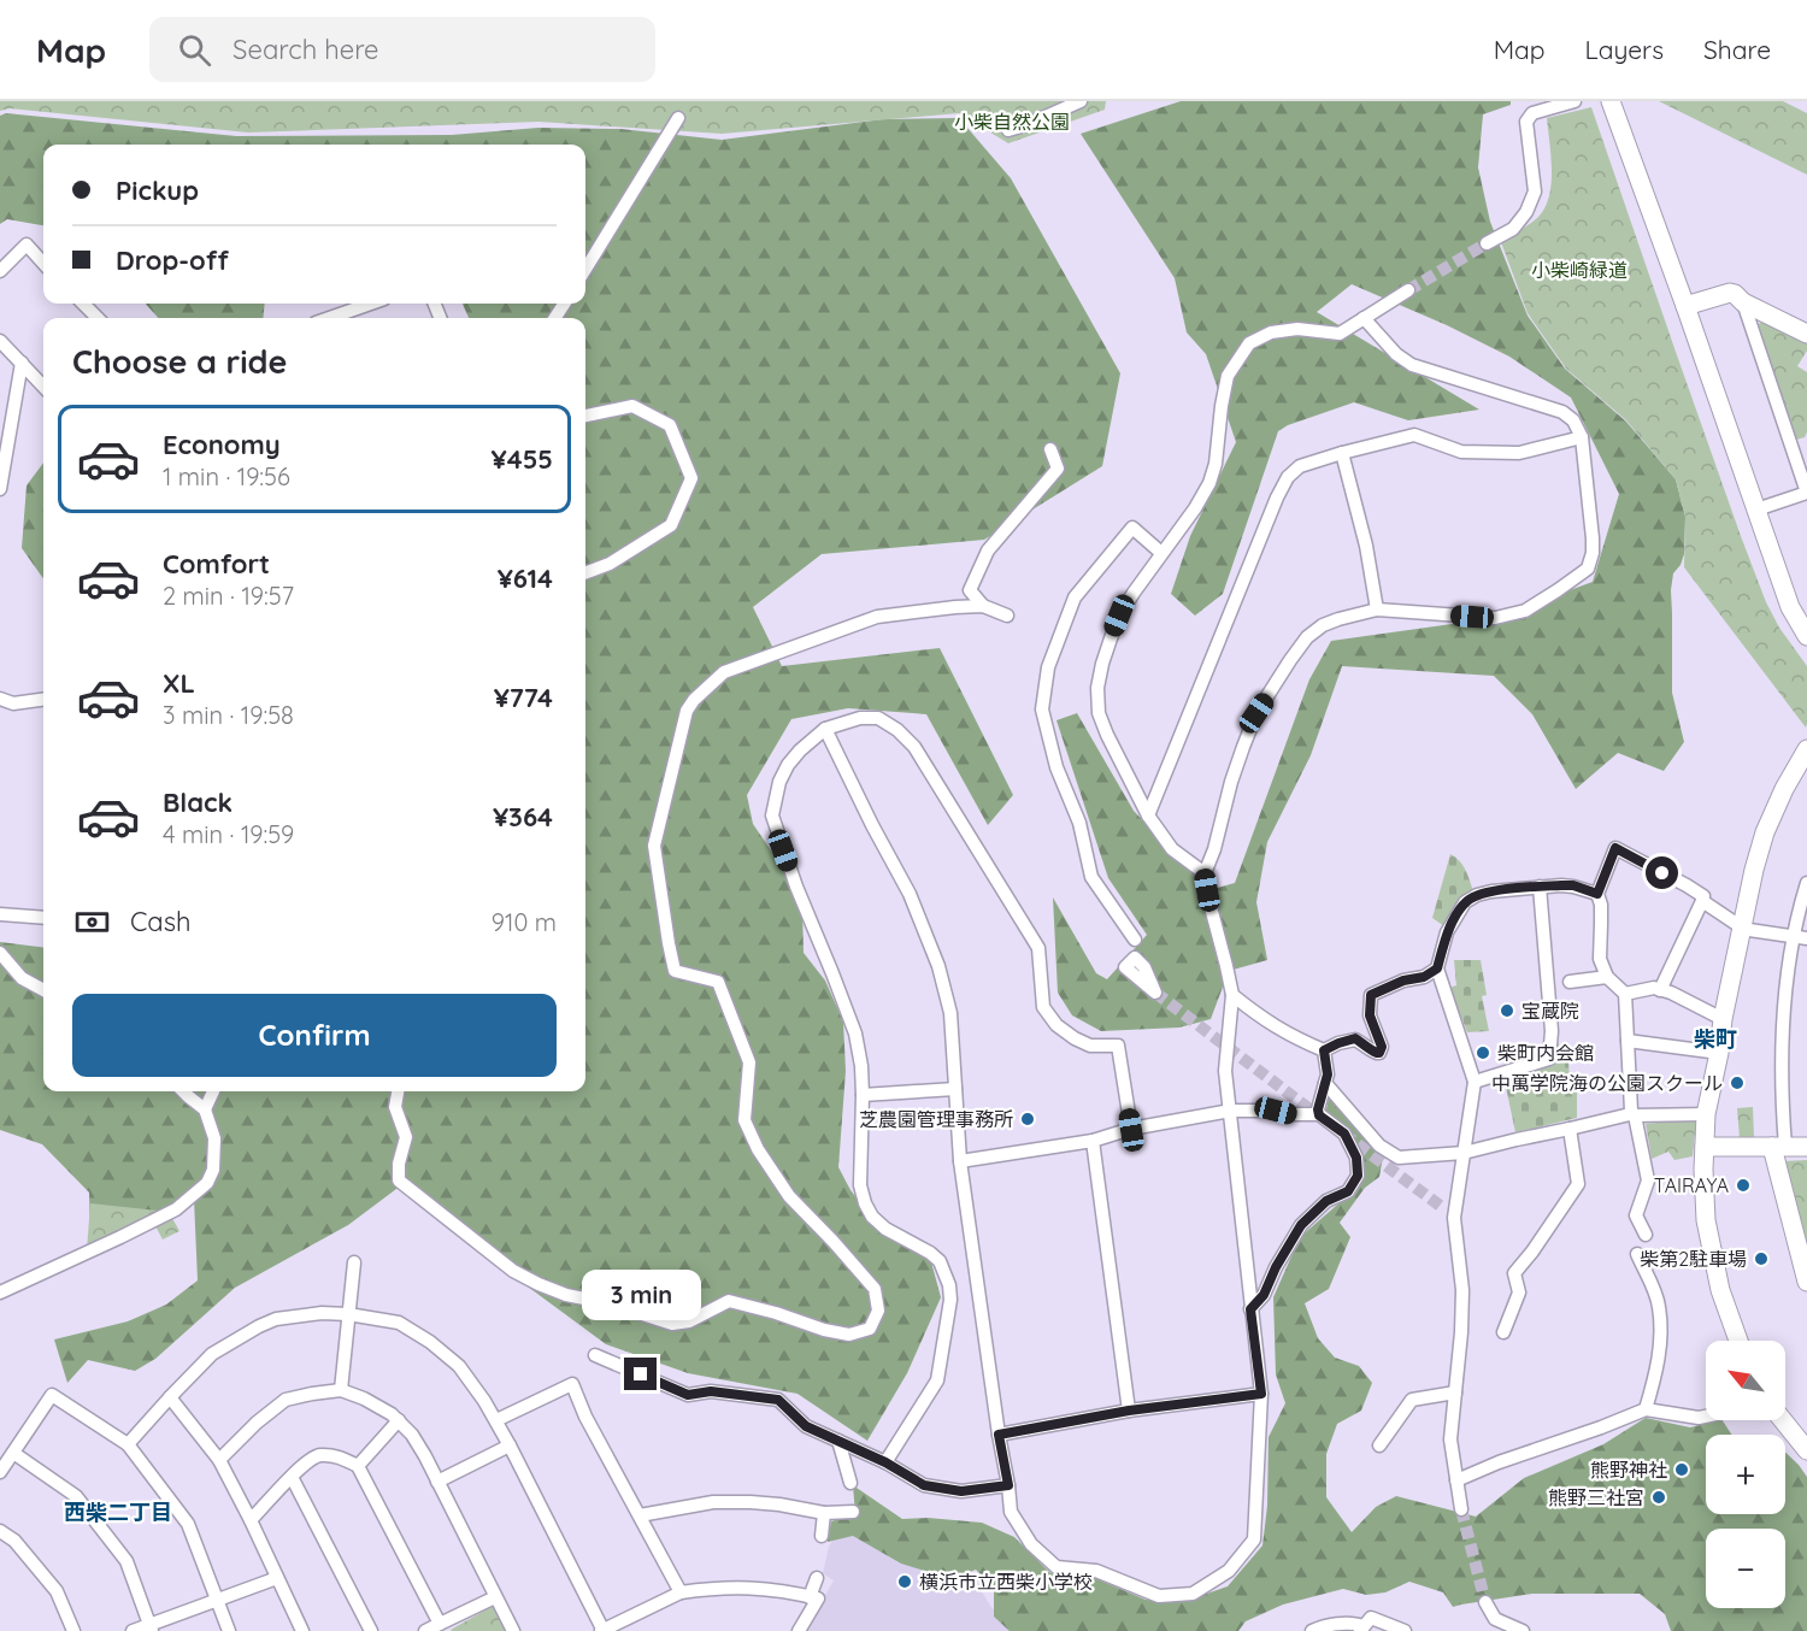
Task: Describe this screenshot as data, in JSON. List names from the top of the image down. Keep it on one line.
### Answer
{"districts":["柴町","西柴二丁目"],"parks":["小柴自然公園","小柴崎緑道"],"places":["宝蔵院","柴町内会館","中萬学院海の公園スクール","芝農園管理事務所","TAIRAYA","柴第2駐車場","熊野神社","熊野三社宮","横浜市立西柴小学校"],"north":"top left","page":{"header":"Map","search":"Search here","nav":["Map","Layers","Share"],"banner":["Pickup","Drop-off"],"heading":"Choose a ride","list":[{"name":"Economy","note":"1 min · 19:56","value":"¥455"},{"name":"Comfort","note":"2 min · 19:57","value":"¥614"},{"name":"XL","note":"3 min · 19:58","value":"¥774"},{"name":"Black","note":"4 min · 19:59","value":"¥364"}],"pay":["Cash","910 m"],"buttons":"Confirm","bubble":"3 min","map_buttons":["+","−"]}}
